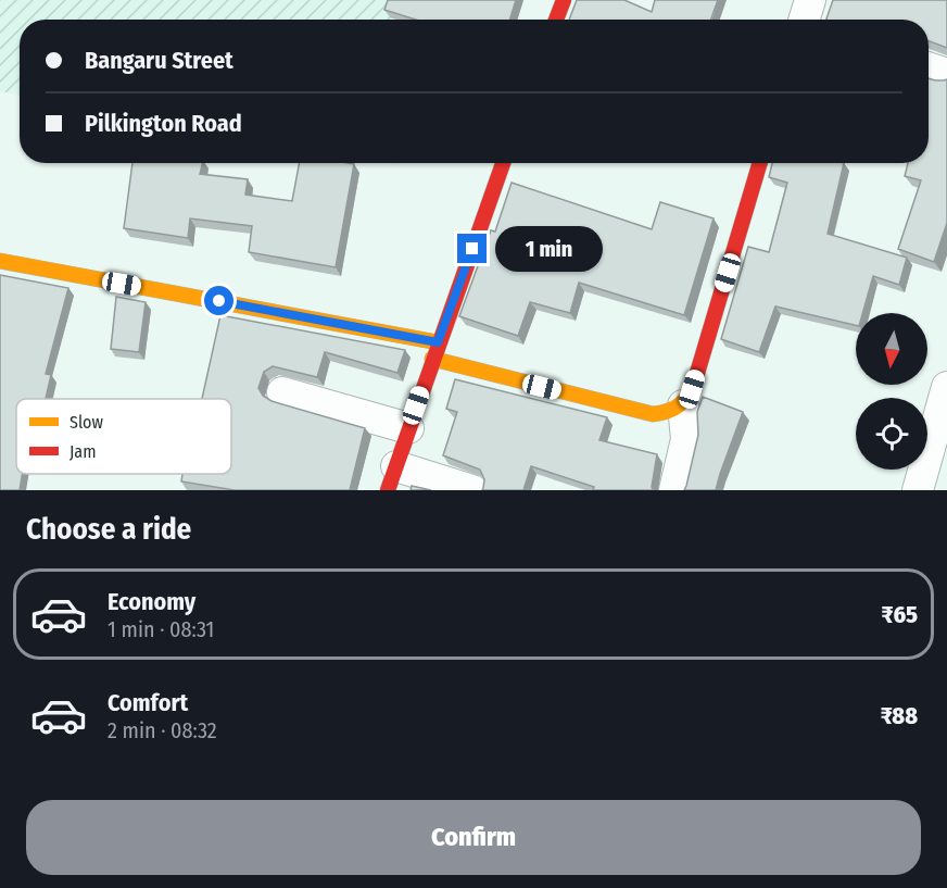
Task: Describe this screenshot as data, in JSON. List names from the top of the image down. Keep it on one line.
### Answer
{"legend":["Slow","Jam"],"north":"bottom","page":{"banner":["Bangaru Street","Pilkington Road"],"bubble":"1 min","heading":"Choose a ride","list":[{"name":"Economy","note":"1 min · 08:31","value":"₹65"},{"name":"Comfort","note":"2 min · 08:32","value":"₹88"}],"buttons":"Confirm"}}
